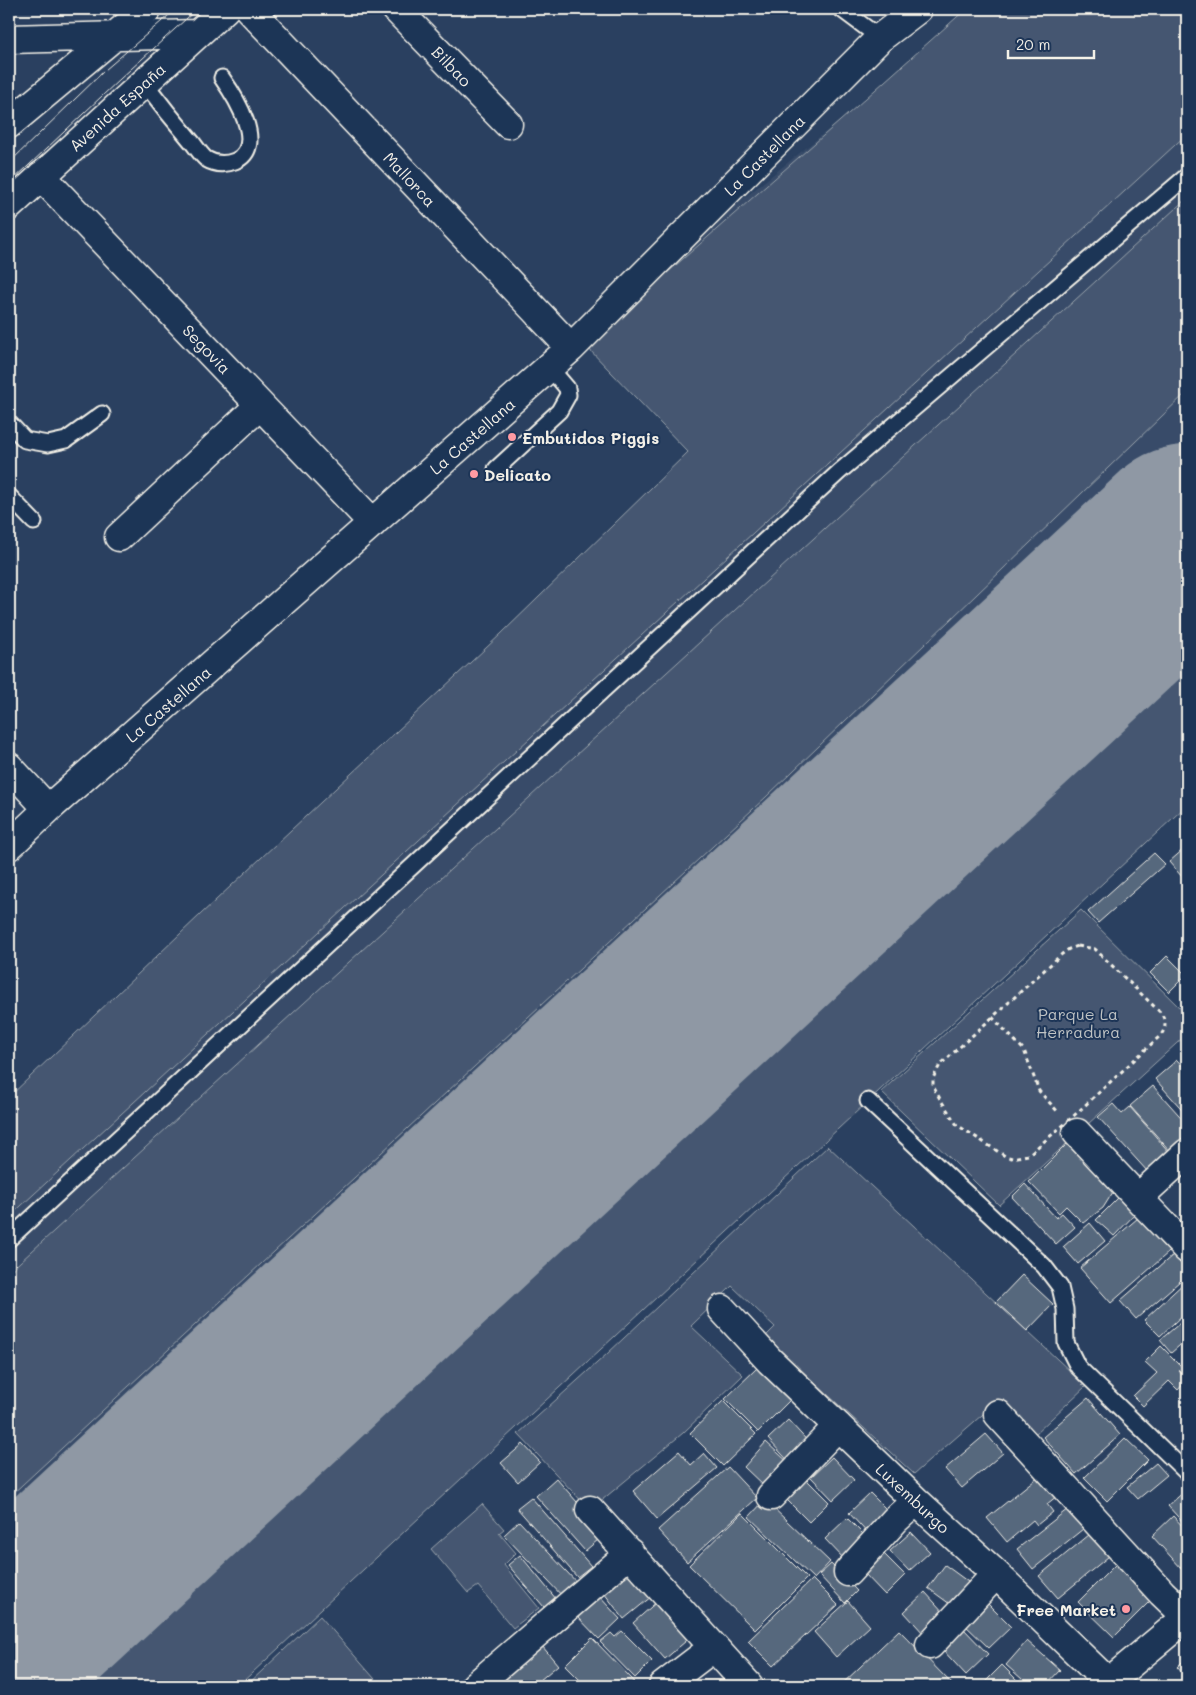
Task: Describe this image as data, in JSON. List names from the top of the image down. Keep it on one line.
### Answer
{"streets":{"street":["Bilbao","Avenida España","La Castellana","Mallorca","Segovia","Luxemburgo"]},"crossings":[["Avenida España","Segovia"],["La Castellana","Mallorca"],["La Castellana","Segovia"]],"parks":["Parque La Herradura"],"places":["Embutidos Piggis","Delicato","Free Market"],"scale_bar":"20 m"}
